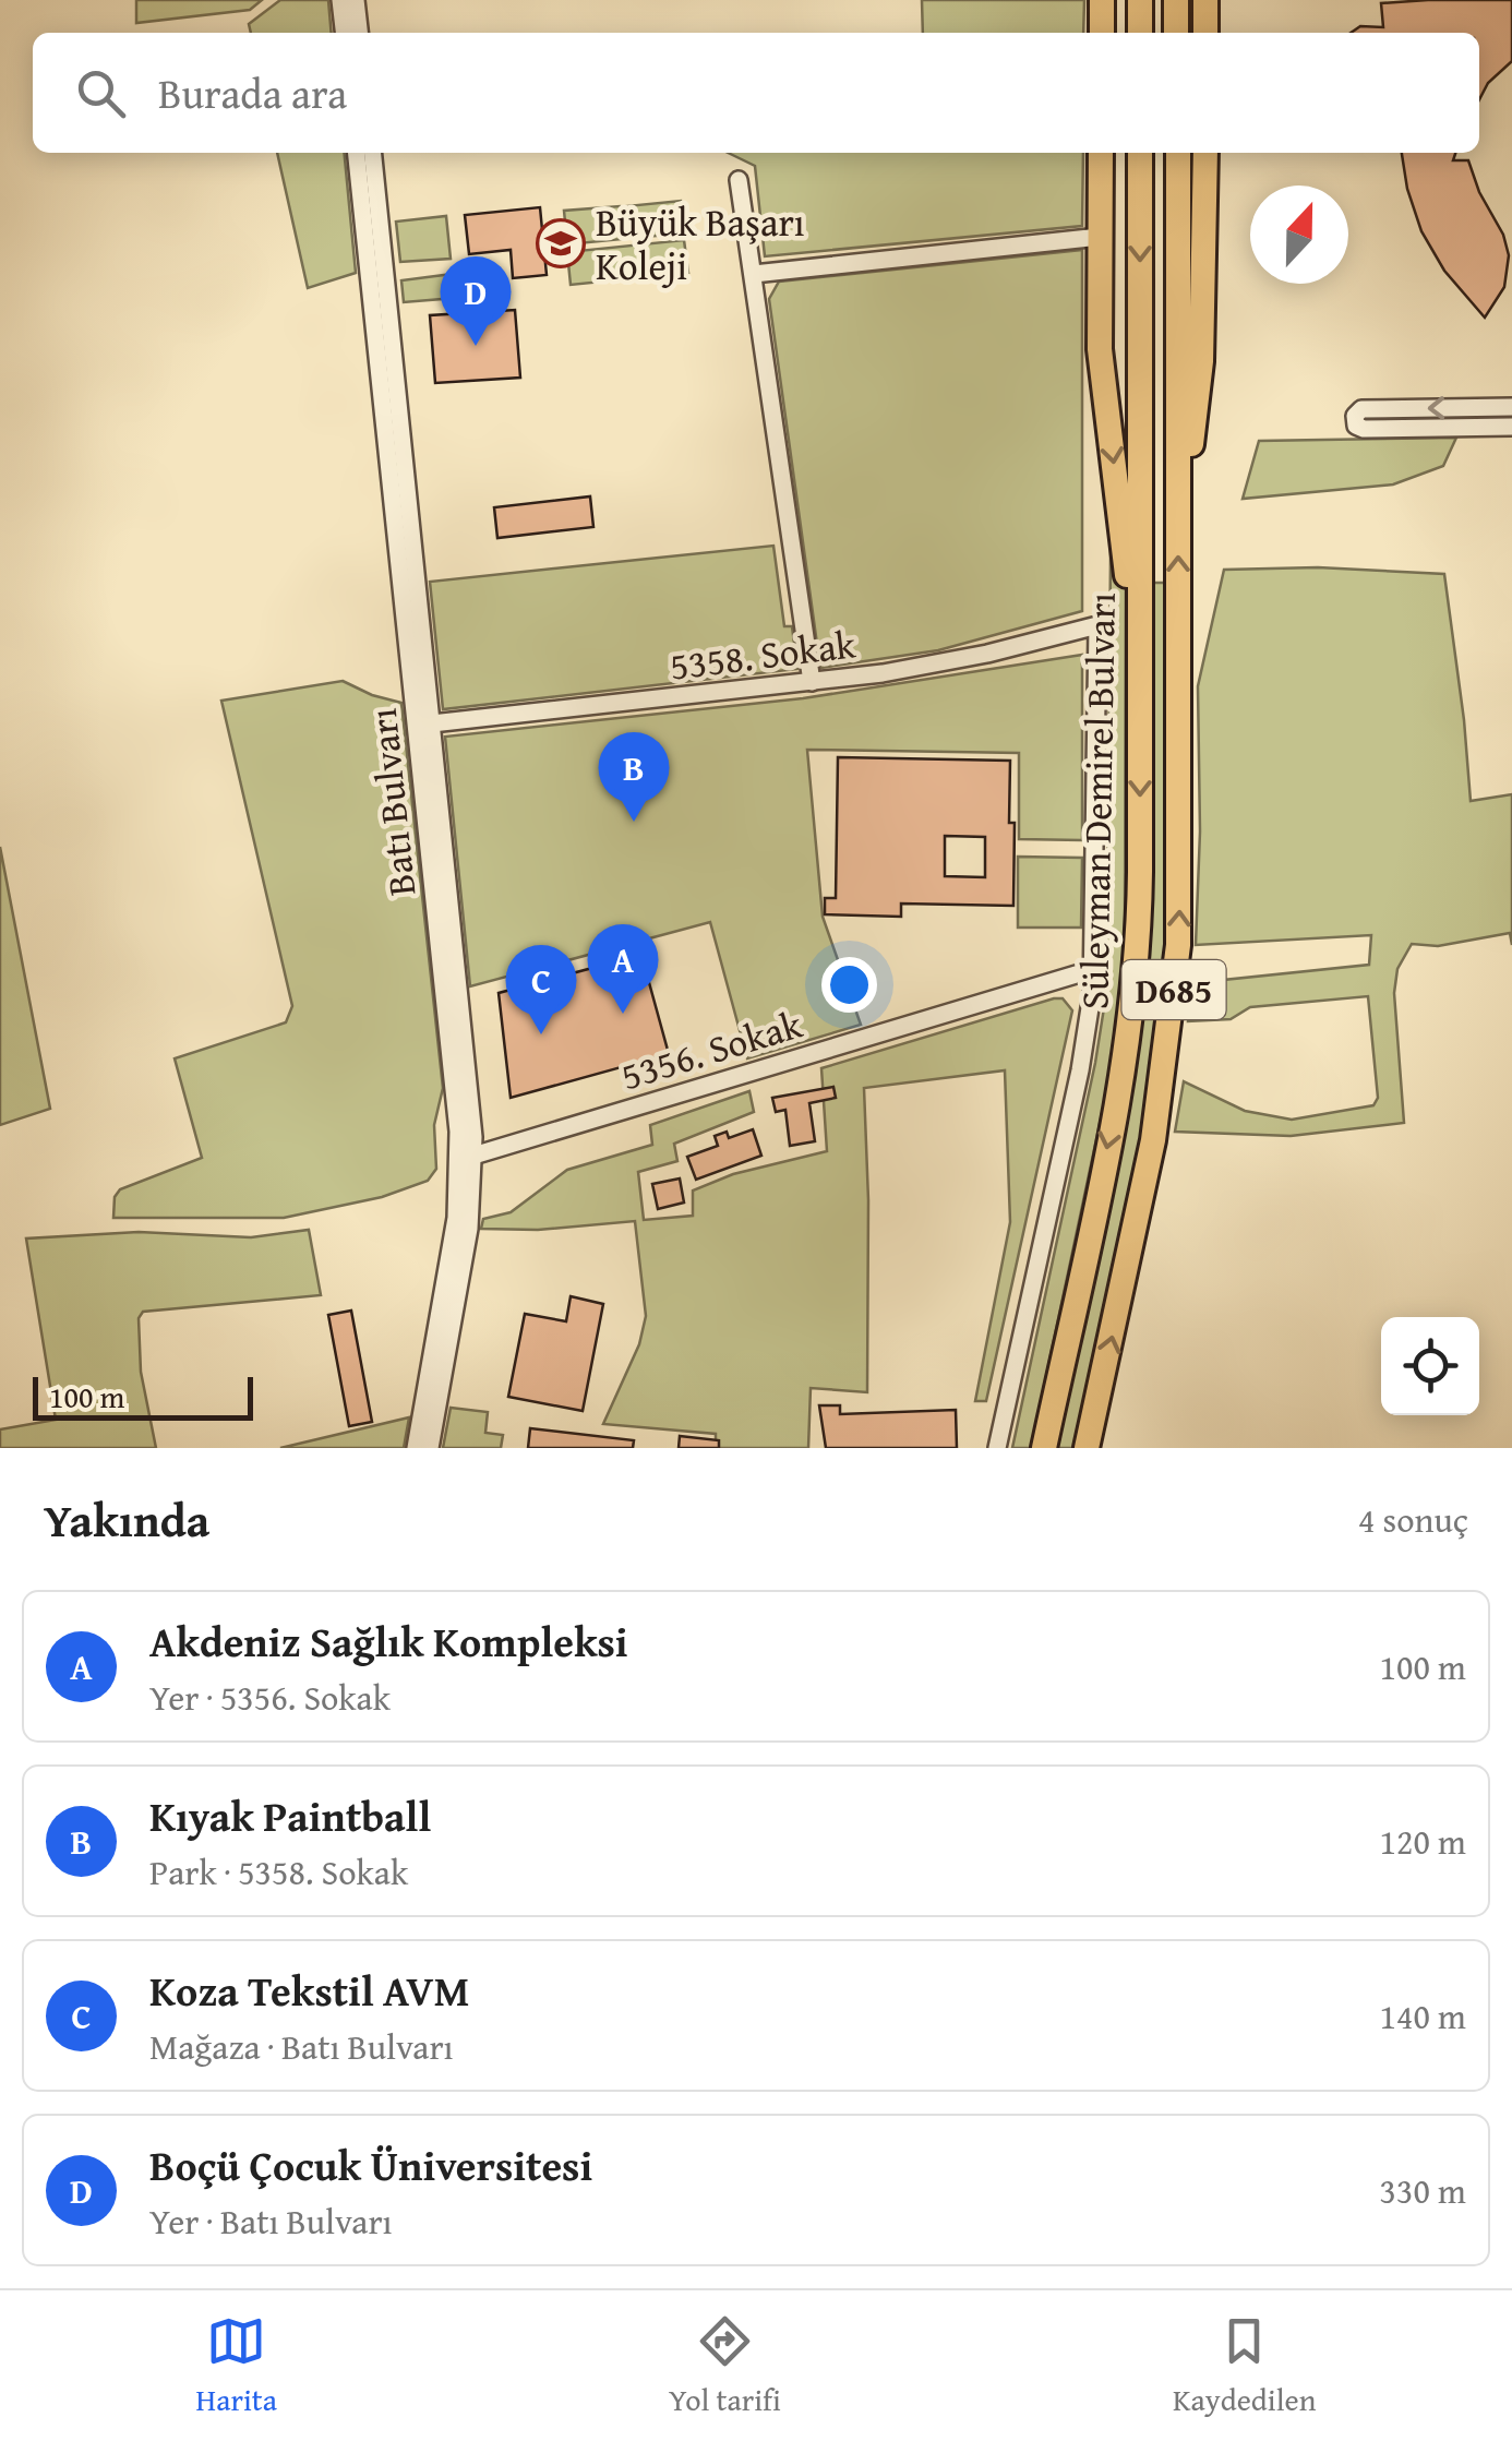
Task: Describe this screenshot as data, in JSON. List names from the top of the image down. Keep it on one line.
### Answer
{"streets":{"highway":["Süleyman Demirel Bulvarı","D685"],"street":["5358. Sokak","Batı Bulvarı","5356. Sokak"]},"crossings":[["5358. Sokak","Batı Bulvarı"],["5358. Sokak","5356. Sokak"],["Batı Bulvarı","5356. Sokak"]],"places":{"school or university":["Büyük Başarı Koleji"]},"scale_bar":"100 m","north":"top","page":{"search":"Burada ara","pins":["D","B","A","C"],"scale":"100 m","heading":["Yakında","4 sonuç"],"list":[{"mark":"A","name":"Akdeniz Sağlık Kompleksi","note":"Yer · 5356. Sokak","value":"100 m"},{"mark":"B","name":"Kıyak Paintball","note":"Park · 5358. Sokak","value":"120 m"},{"mark":"C","name":"Koza Tekstil AVM","note":"Mağaza · Batı Bulvarı","value":"140 m"},{"mark":"D","name":"Boçü Çocuk Üniversitesi","note":"Yer · Batı Bulvarı","value":"330 m"}],"nav":["Harita","Yol tarifi","Kaydedilen"]}}
